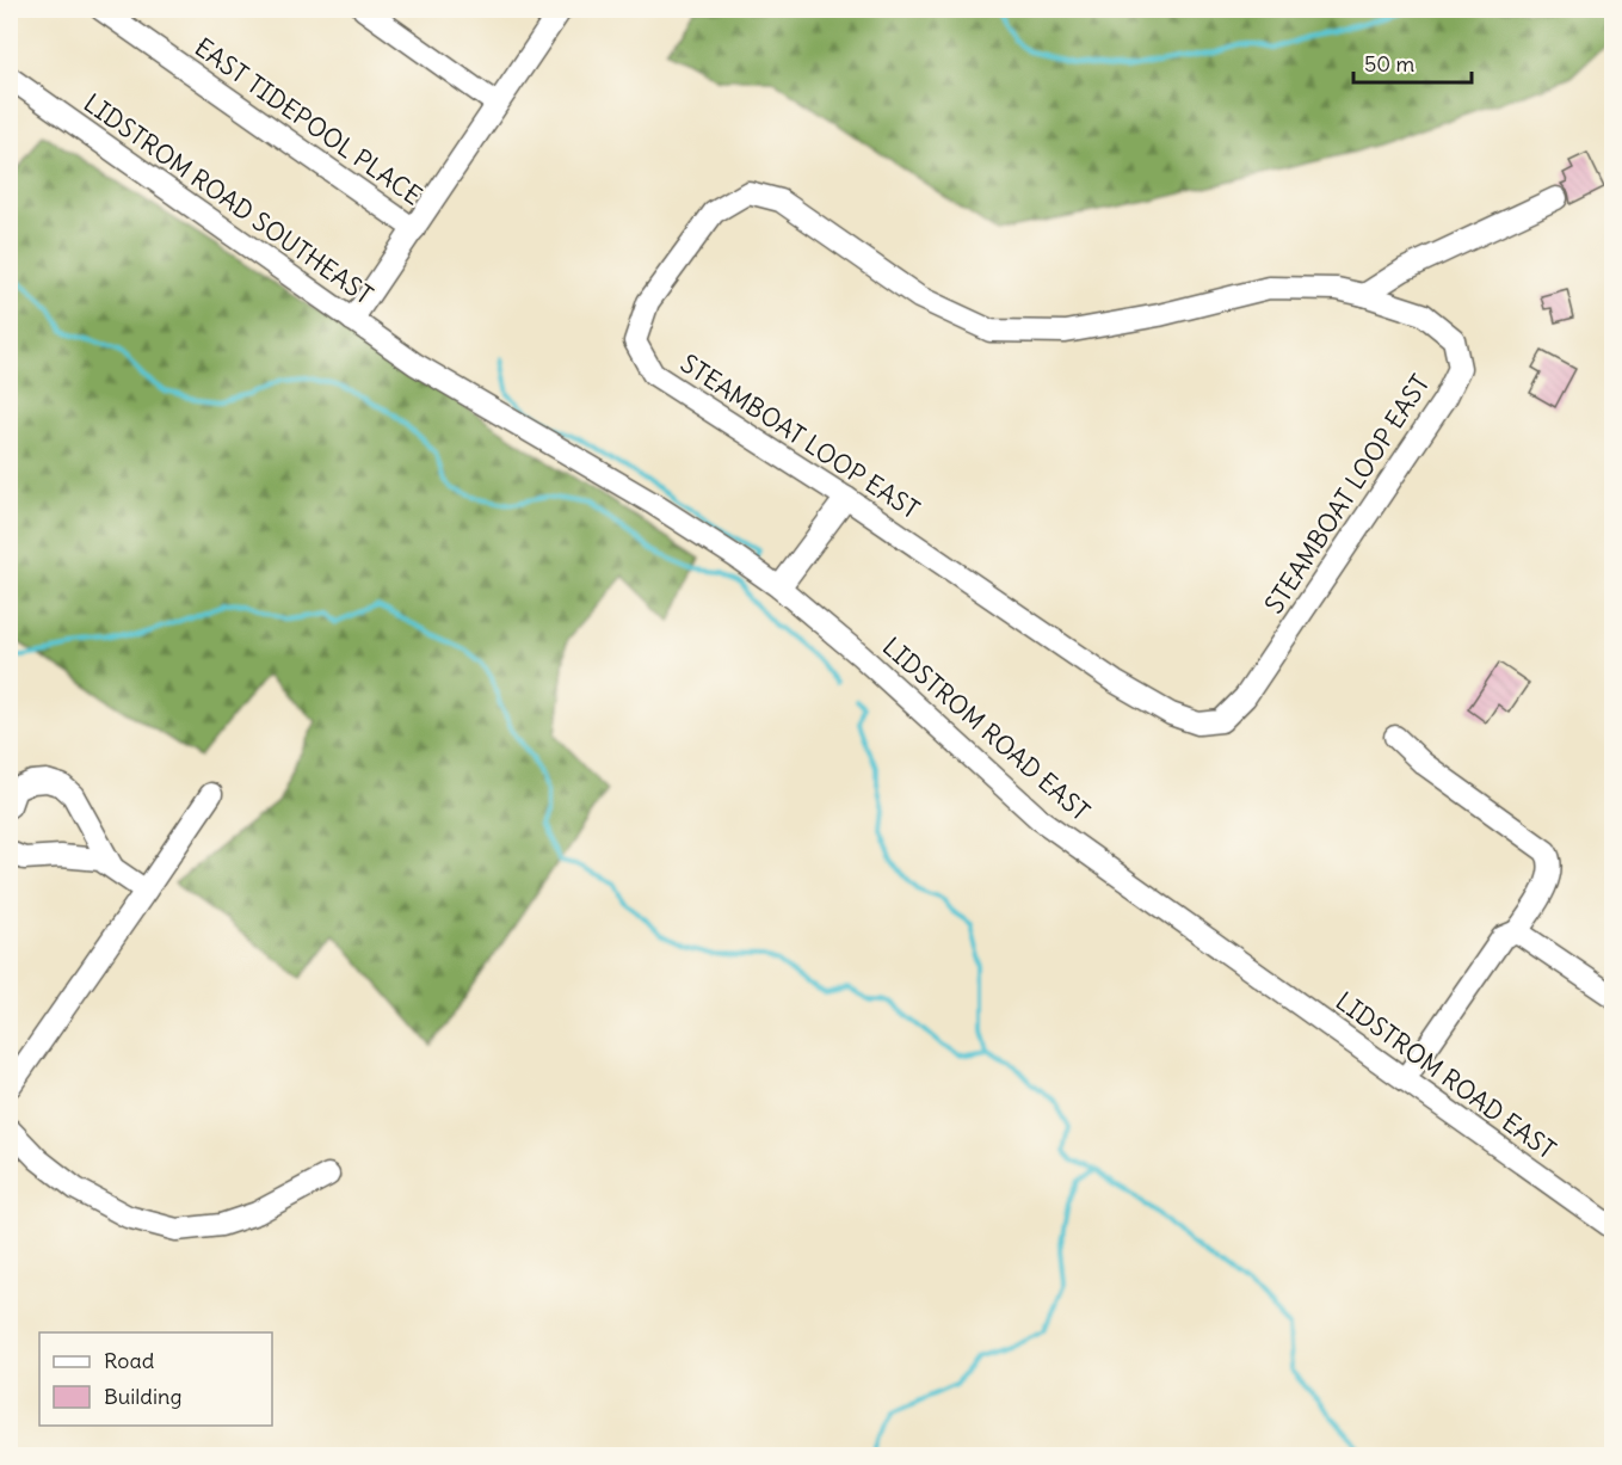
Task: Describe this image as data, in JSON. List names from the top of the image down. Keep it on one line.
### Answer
{"streets":{"street":["EAST TIDEPOOL PLACE","LIDSTROM ROAD SOUTHEAST","STEAMBOAT LOOP EAST","LIDSTROM ROAD EAST"]},"crossings":[["LIDSTROM ROAD SOUTHEAST","LIDSTROM ROAD EAST"]],"legend":["Road","Building"],"scale_bar":"50 m"}
